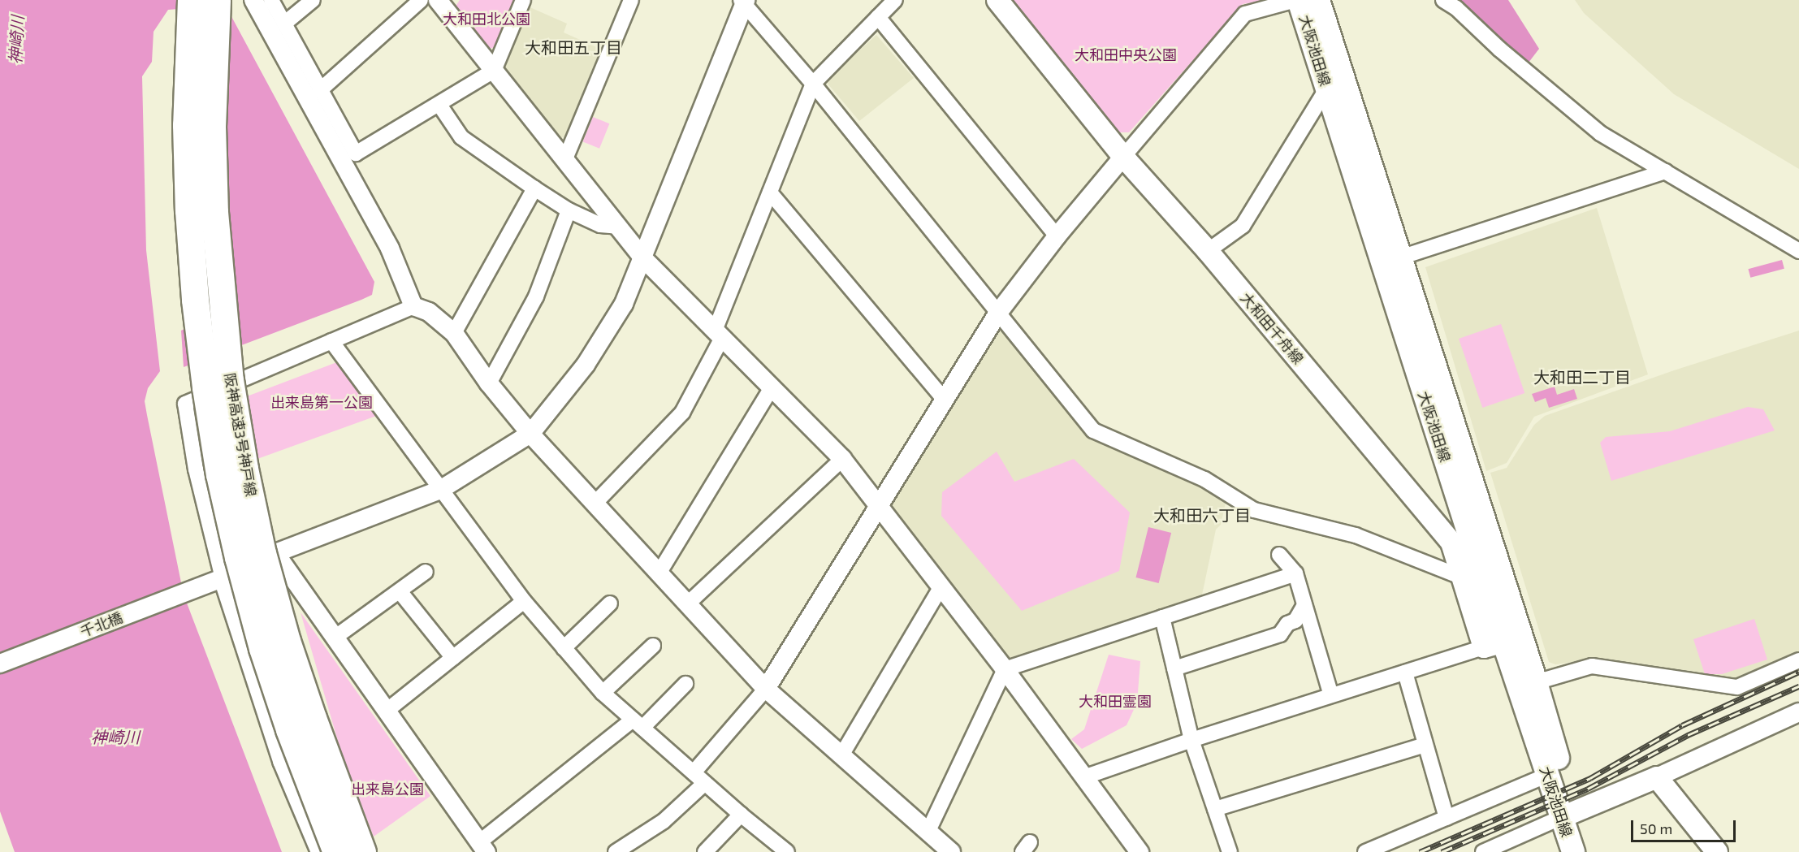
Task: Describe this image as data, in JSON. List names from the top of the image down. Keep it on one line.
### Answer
{"streets":{"highway":["阪神高速3号神戸線"],"main road":["大阪池田線","大和田千舟線"],"street":["千北橋"]},"crossings":[["大阪池田線","大和田千舟線"]],"districts":["大和田五丁目","大和田二丁目","大和田六丁目"],"water":["神崎川"],"parks":["大和田北公園","大和田中央公園","出来島第一公園","大和田霊園","出来島公園"],"scale_bar":"50 m"}
